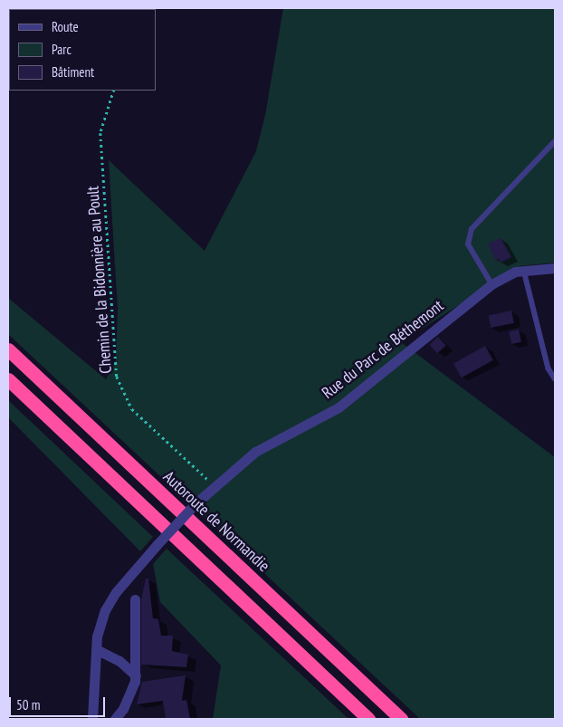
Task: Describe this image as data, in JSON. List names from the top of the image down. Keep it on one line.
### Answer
{"streets":{"highway":["Autoroute de Normandie"],"street":["Rue du Parc de Béthemont"],"path":["Chemin de la Bidonnière au Poult"]},"crossings":[["Chemin de la Bidonnière au Poult","Rue du Parc de Béthemont"]],"legend":["Route","Parc","Bâtiment"],"scale_bar":"50 m"}
